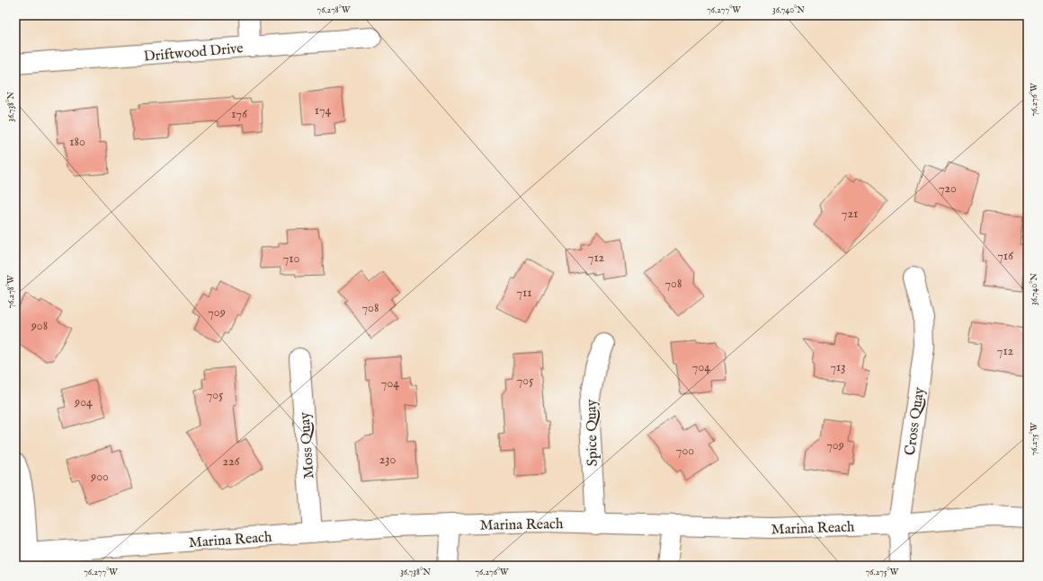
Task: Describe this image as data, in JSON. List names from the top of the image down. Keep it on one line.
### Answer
{"streets":{"street":["Driftwood Drive","Cross Quay","Spice Quay","Moss Quay","Marina Reach"]},"crossings":[["Cross Quay","Marina Reach"],["Spice Quay","Marina Reach"],["Moss Quay","Marina Reach"]],"house_numbers":["174","176","180","720","721","716","712","710","708","711","708","709","908","712","704","713","705","704","705","904","709","700","230","226","900"],"coordinates":["76.278°W","76.277°W","36.740°N","76.276°W","36.738°N","76.275°W"]}
